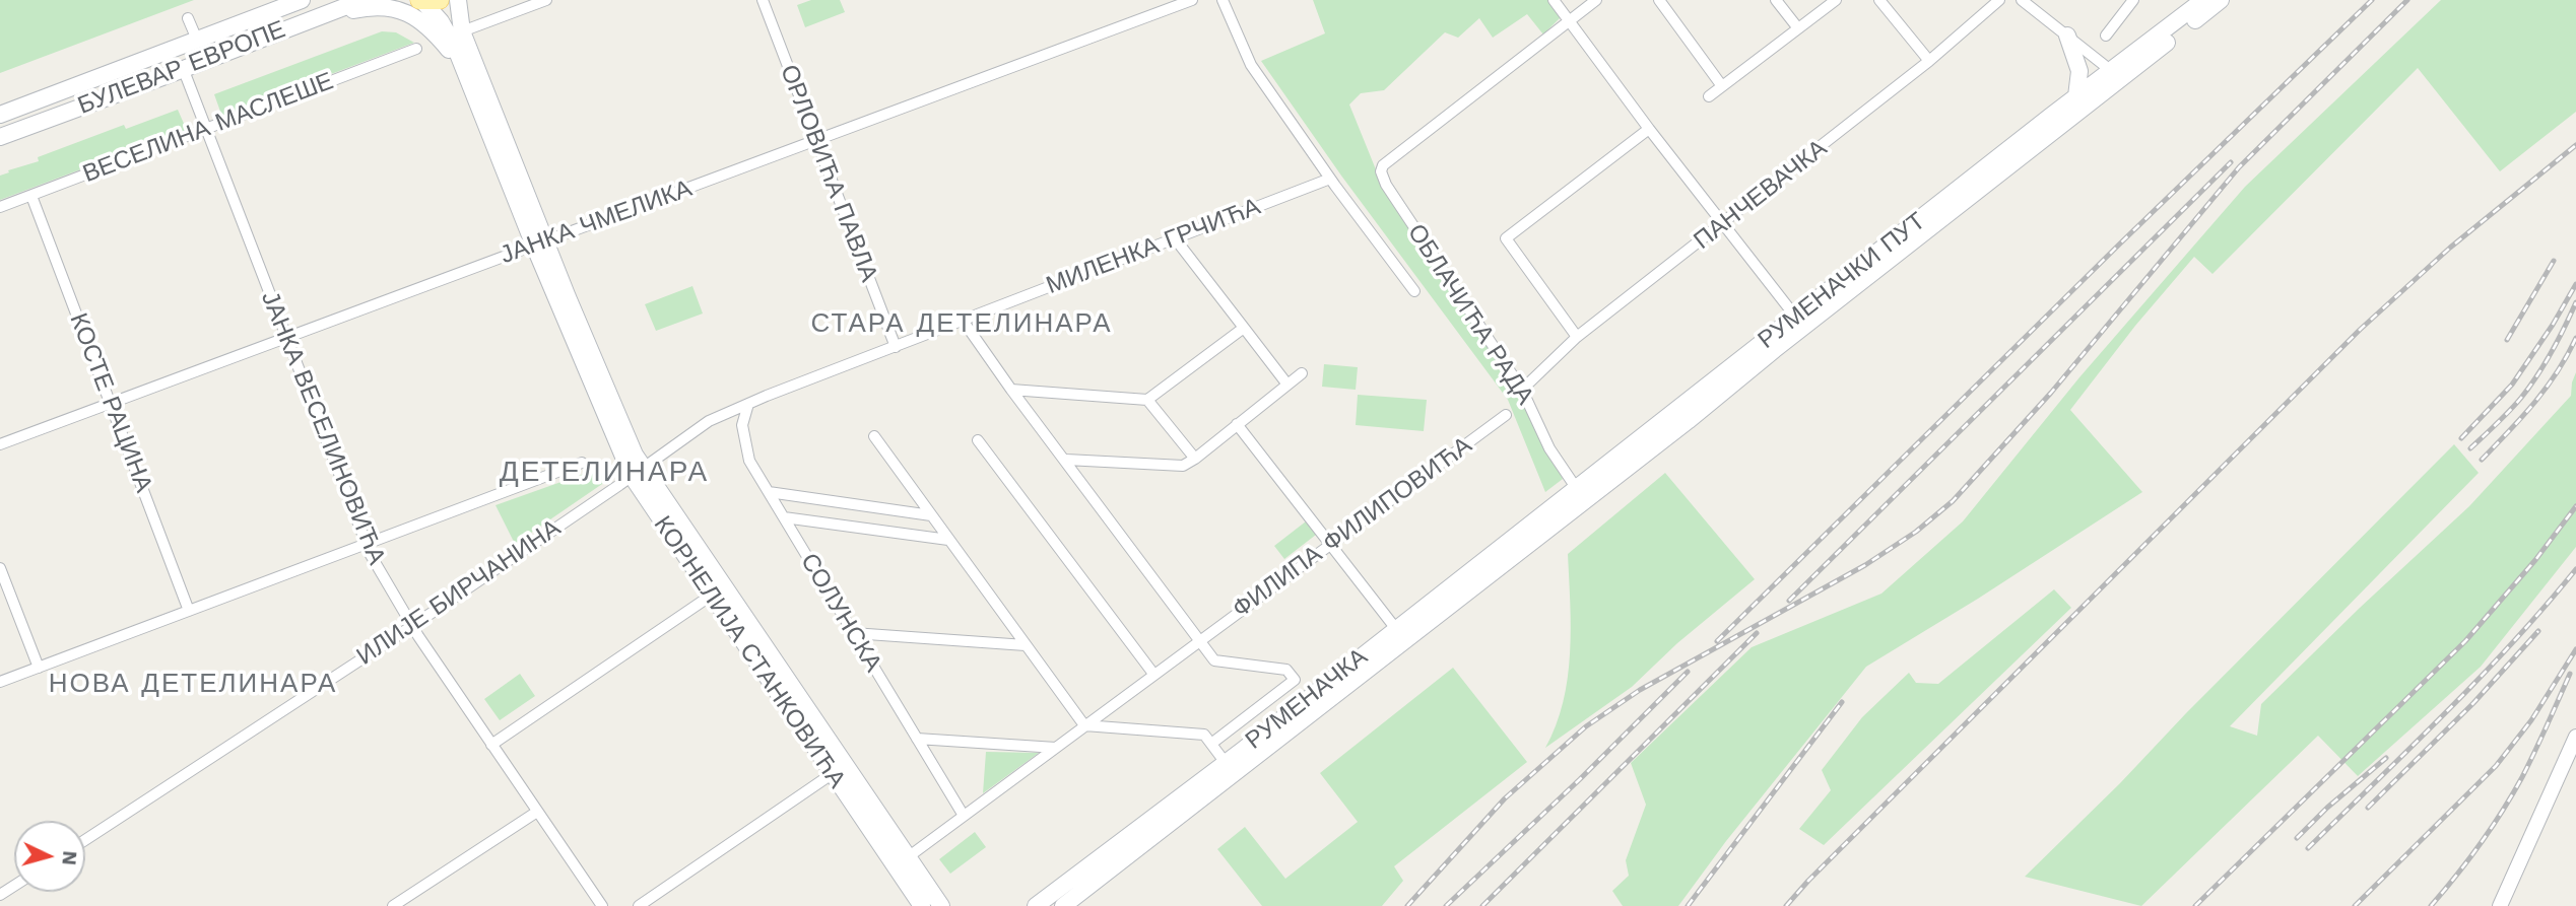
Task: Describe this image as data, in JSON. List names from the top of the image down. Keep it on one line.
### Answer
{"streets":{"main road":["БУЛЕВАР ЕВРОПЕ","РУМЕНАЧКИ ПУТ","КОРНЕЛИЈА СТАНКОВИЋА","РУМЕНАЧКА"],"street":["ВЕСЕЛИНА МАСЛЕШЕ","ОРЛОВИЋА ПАВЛА","ПАНЧЕВАЧКА","ЈАНКА ЧМЕЛИКА","МИЛЕНКА ГРЧИЋА","ОБЛАЧИЋА РАДА","КОСТЕ РАЦИНА","ЈАНКА ВЕСЕЛИНОВИЋА","ФИЛИПА ФИЛИПОВИЋА","ИЛИЈЕ БИРЧАНИНА","СОЛУНСКА"]},"crossings":[["БУЛЕВАР ЕВРОПЕ","ЈАНКА ВЕСЕЛИНОВИЋА"],["ВЕСЕЛИНА МАСЛЕШЕ","КОСТЕ РАЦИНА"],["ВЕСЕЛИНА МАСЛЕШЕ","ЈАНКА ВЕСЕЛИНОВИЋА"],["ОРЛОВИЋА ПАВЛА","ЈАНКА ЧМЕЛИКА"],["ОРЛОВИЋА ПАВЛА","МИЛЕНКА ГРЧИЋА"],["ПАНЧЕВАЧКА","ОБЛАЧИЋА РАДА"],["ЈАНКА ЧМЕЛИКА","КОСТЕ РАЦИНА"],["ЈАНКА ЧМЕЛИКА","ЈАНКА ВЕСЕЛИНОВИЋА"],["ЈАНКА ЧМЕЛИКА","КОРНЕЛИЈА СТАНКОВИЋА"],["МИЛЕНКА ГРЧИЋА","ОБЛАЧИЋА РАДА"],["МИЛЕНКА ГРЧИЋА","ИЛИЈЕ БИРЧАНИНА"],["МИЛЕНКА ГРЧИЋА","СОЛУНСКА"],["МИЛЕНКА ГРЧИЋА","КОРНЕЛИЈА СТАНКОВИЋА"],["РУМЕНАЧКИ ПУТ","ОБЛАЧИЋА РАДА"],["РУМЕНАЧКИ ПУТ","РУМЕНАЧКА"],["ОБЛАЧИЋА РАДА","РУМЕНАЧКА"],["ЈАНКА ВЕСЕЛИНОВИЋА","ИЛИЈЕ БИРЧАНИНА"],["ФИЛИПА ФИЛИПОВИЋА","СОЛУНСКА"],["ФИЛИПА ФИЛИПОВИЋА","КОРНЕЛИЈА СТАНКОВИЋА"],["ФИЛИПА ФИЛИПОВИЋА","РУМЕНАЧКА"],["ИЛИЈЕ БИРЧАНИНА","КОРНЕЛИЈА СТАНКОВИЋА"]],"districts":["СТАРА ДЕТЕЛИНАРА","ДЕТЕЛИНАРА","НОВА ДЕТЕЛИНАРА"],"north":"right"}
